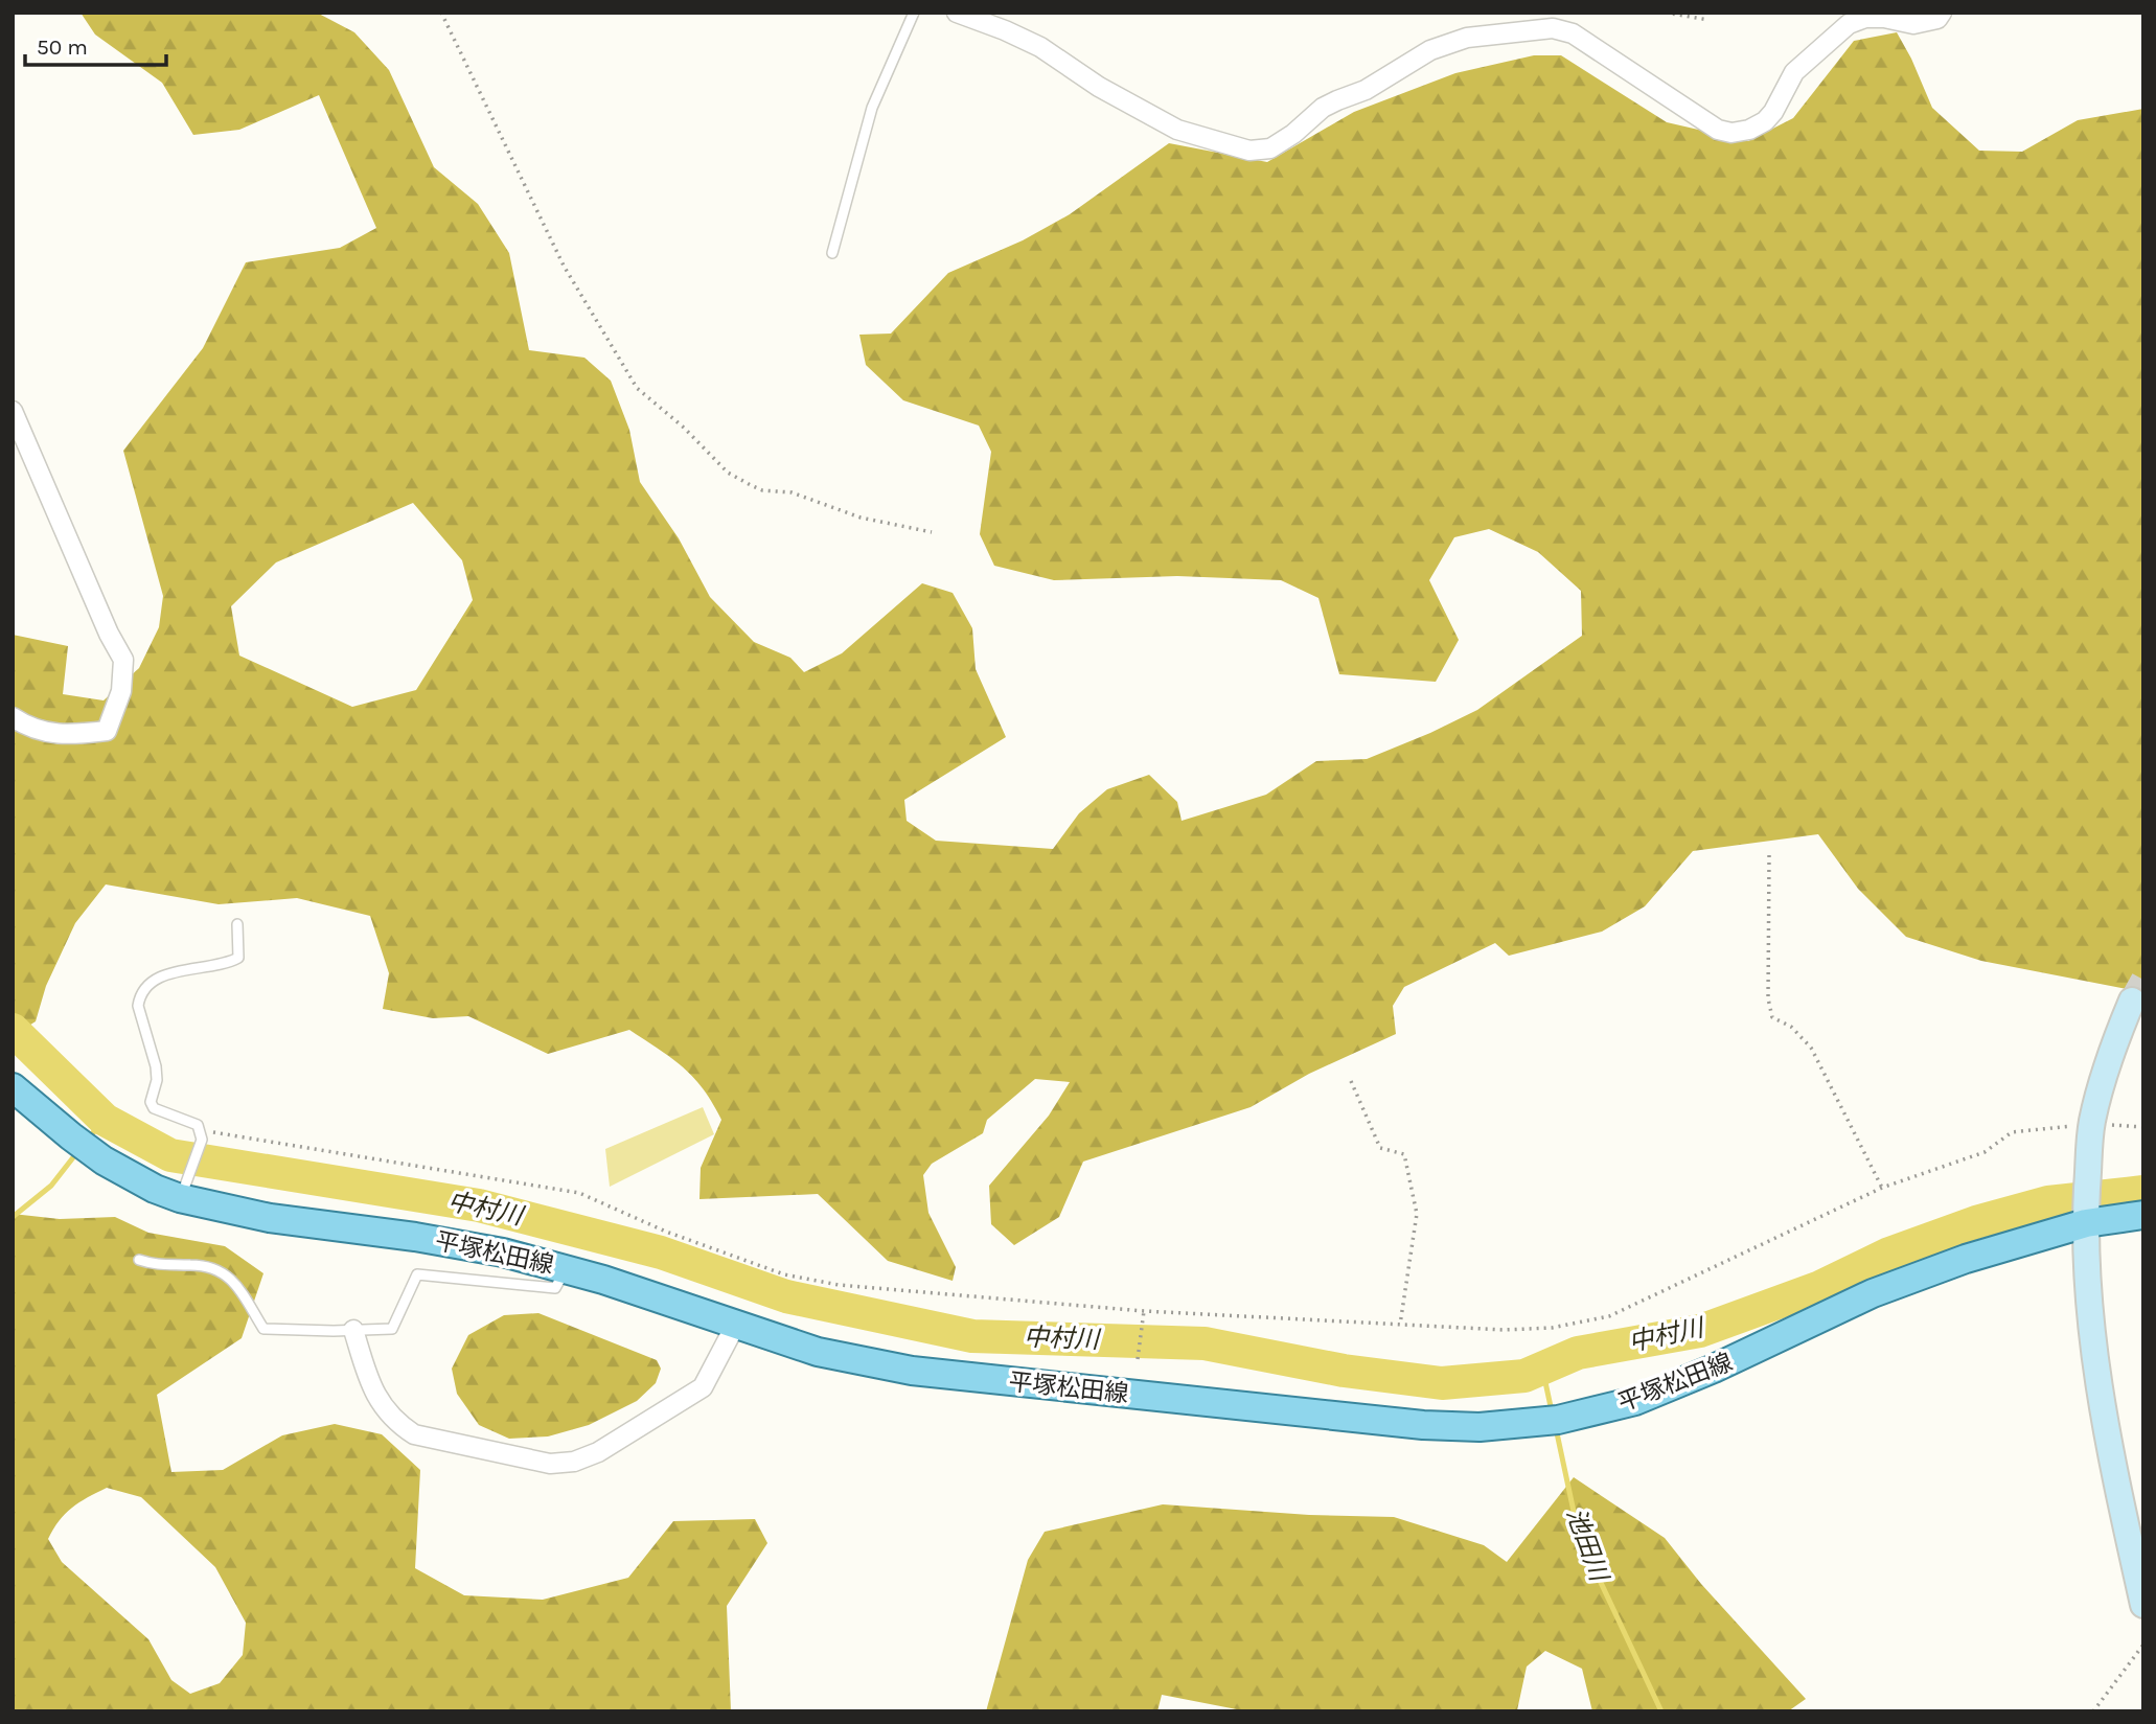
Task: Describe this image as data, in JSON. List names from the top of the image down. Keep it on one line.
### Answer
{"streets":{"main road":["平塚松田線"]},"water":["中村川","池田川"],"scale_bar":"50 m"}
